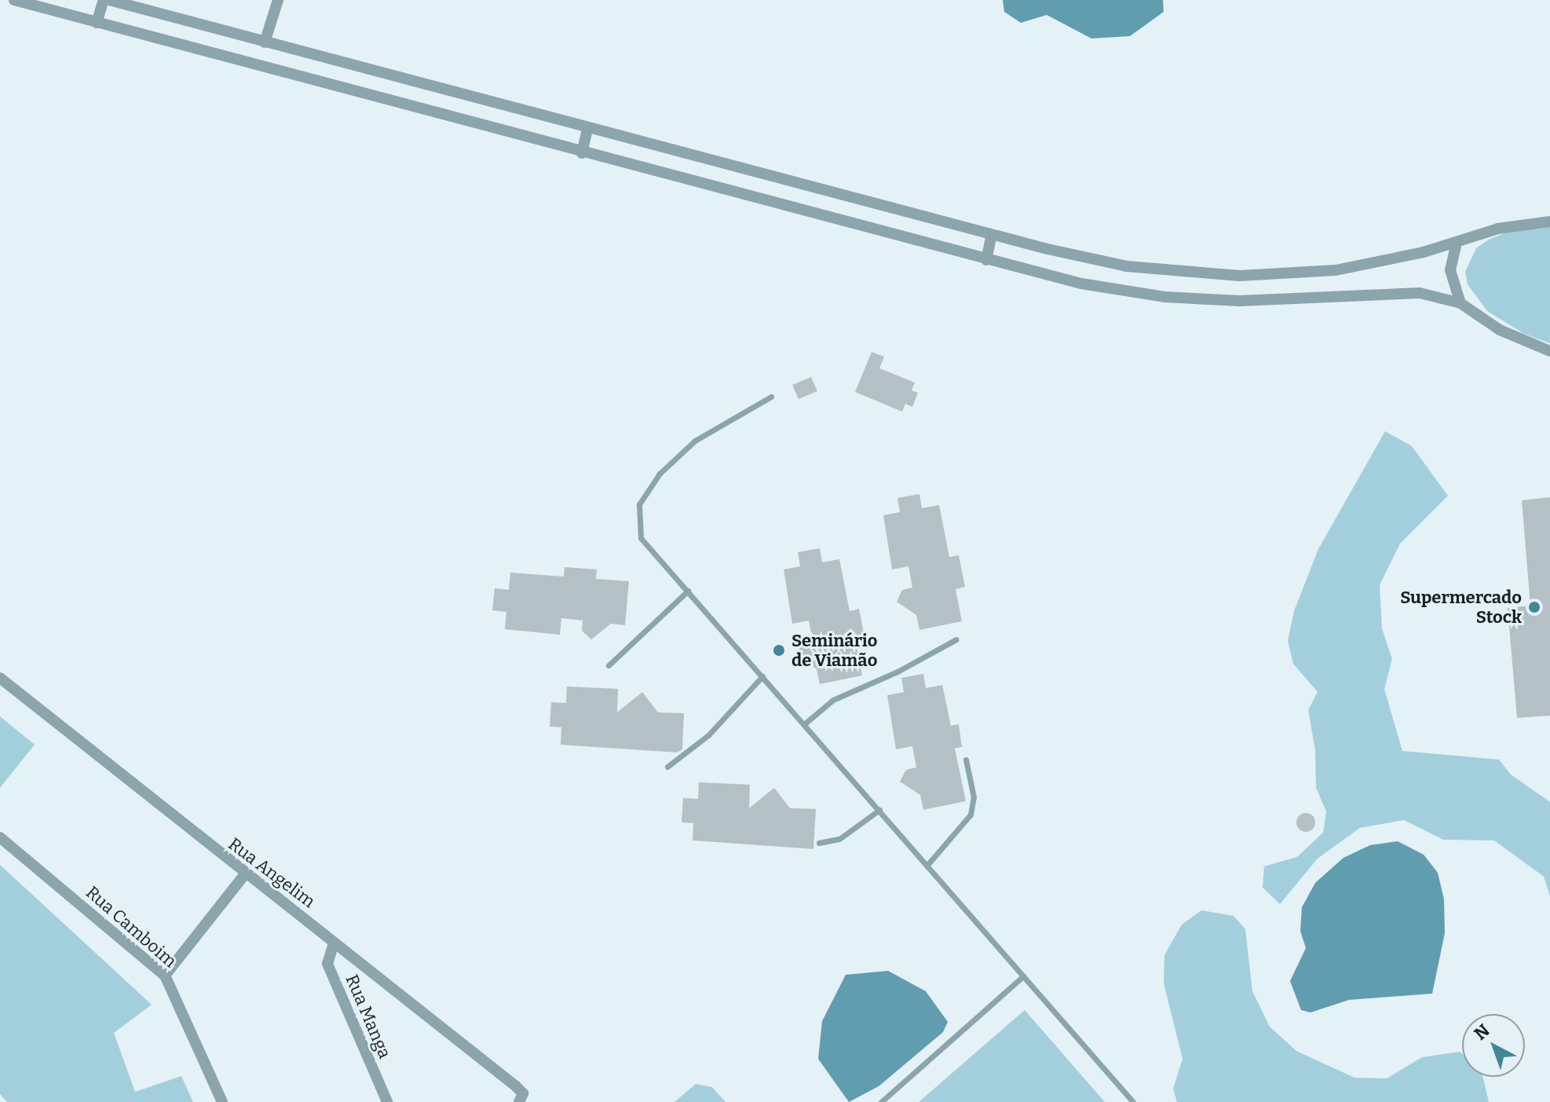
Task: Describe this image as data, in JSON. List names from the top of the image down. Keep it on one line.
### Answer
{"streets":{"street":["Rua Angelim","Rua Camboim","Rua Manga"]},"crossings":[["Rua Angelim","Rua Manga"]],"places":["Supermercado Stock","Seminário de Viamão"],"north":"top left"}
